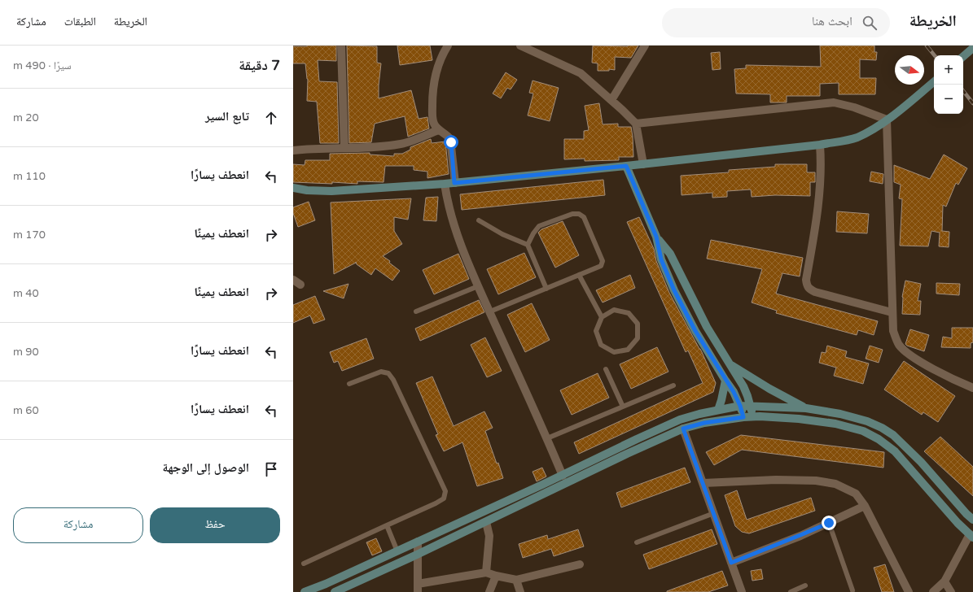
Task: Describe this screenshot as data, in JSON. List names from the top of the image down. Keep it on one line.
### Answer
{"north":"right","page":{"header":"الخريطة","search":"ابحث هنا","nav":["الخريطة","الطبقات","مشاركة"],"heading":["7 دقيقة","سيرًا · 490 m"],"map_buttons":["+","−"],"list":[["تابع السير","20 m"],["انعطف يسارًا","110 m"],["انعطف يمينًا","170 m"],["انعطف يمينًا","40 m"],["انعطف يسارًا","90 m"],["انعطف يسارًا","60 m"],"الوصول إلى الوجهة"],"buttons":["حفظ","مشاركة"]}}
